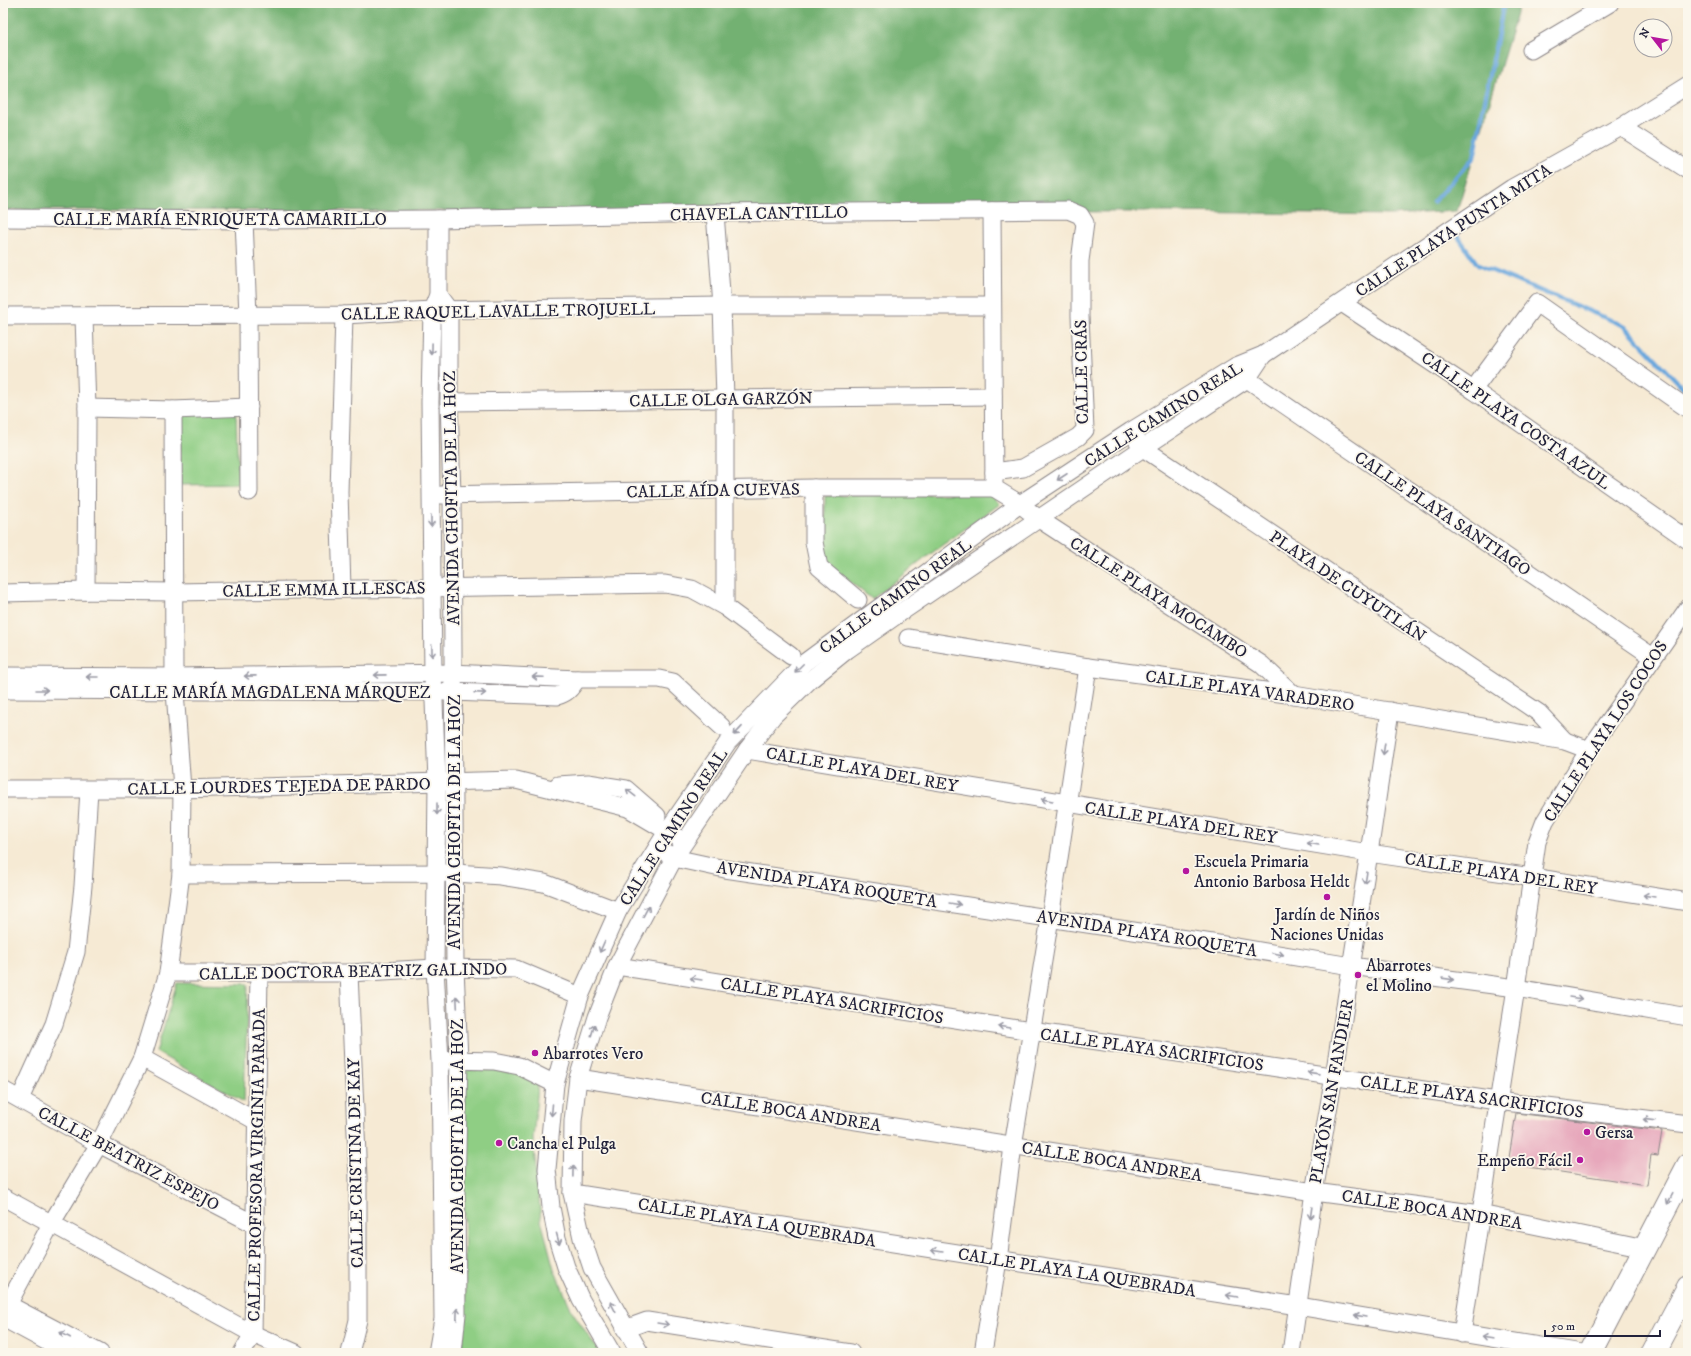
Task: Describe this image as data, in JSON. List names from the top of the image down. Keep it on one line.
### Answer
{"streets":{"street":["CHAVELA CANTILLO","CALLE MARÍA ENRIQUETA CAMARILLO","CALLE PLAYA PUNTA MITA","CALLE RAQUEL LAVALLE TROJUELL","CALLE CRÁS","CALLE OLGA GARZÓN","CALLE CAMINO REAL","CALLE PLAYA COSTA AZUL","CALLE AÍDA CUEVAS","AVENIDA CHOFITA DE LA HOZ","CALLE PLAYA SANTIAGO","PLAYA DE CUYUTLÁN","CALLE EMMA ILLESCAS","CALLE PLAYA MOCAMBO","CALLE PLAYA VARADERO","CALLE MARÍA MAGDALENA MÁRQUEZ","CALLE PLAYA LOS COCOS","CALLE PLAYA DEL REY","CALLE LOURDES TEJEDA DE PARDO","AVENIDA PLAYA ROQUETA","CALLE DOCTORA BEATRIZ GALINDO","CALLE PLAYA SACRIFICIOS","PLAYÓN SAN FANDIER","CALLE BOCA ANDREA","CALLE BEATRIZ ESPEJO","CALLE CRISTINA DE KAY","CALLE PROFESORA VIRGINIA PARADA","CALLE PLAYA LA QUEBRADA"]},"crossings":[["CHAVELA CANTILLO","CALLE MARÍA ENRIQUETA CAMARILLO"],["CHAVELA CANTILLO","CALLE CRÁS"],["CHAVELA CANTILLO","AVENIDA CHOFITA DE LA HOZ"],["CALLE MARÍA ENRIQUETA CAMARILLO","AVENIDA CHOFITA DE LA HOZ"],["CALLE PLAYA PUNTA MITA","CALLE CAMINO REAL"],["CALLE PLAYA PUNTA MITA","CALLE PLAYA COSTA AZUL"],["CALLE RAQUEL LAVALLE TROJUELL","AVENIDA CHOFITA DE LA HOZ"],["CALLE CRÁS","CALLE AÍDA CUEVAS"],["CALLE CRÁS","CALLE PLAYA MOCAMBO"],["CALLE OLGA GARZÓN","AVENIDA CHOFITA DE LA HOZ"],["CALLE CAMINO REAL","CALLE PLAYA SANTIAGO"],["CALLE CAMINO REAL","PLAYA DE CUYUTLÁN"],["CALLE CAMINO REAL","CALLE PLAYA MOCAMBO"],["CALLE CAMINO REAL","CALLE PLAYA DEL REY"],["CALLE CAMINO REAL","CALLE LOURDES TEJEDA DE PARDO"],["CALLE CAMINO REAL","AVENIDA PLAYA ROQUETA"],["CALLE CAMINO REAL","CALLE DOCTORA BEATRIZ GALINDO"],["CALLE CAMINO REAL","CALLE PLAYA SACRIFICIOS"],["CALLE CAMINO REAL","CALLE BOCA ANDREA"],["CALLE CAMINO REAL","CALLE PLAYA LA QUEBRADA"],["CALLE AÍDA CUEVAS","AVENIDA CHOFITA DE LA HOZ"],["CALLE AÍDA CUEVAS","CALLE PLAYA MOCAMBO"],["AVENIDA CHOFITA DE LA HOZ","CALLE EMMA ILLESCAS"],["AVENIDA CHOFITA DE LA HOZ","CALLE MARÍA MAGDALENA MÁRQUEZ"],["AVENIDA CHOFITA DE LA HOZ","CALLE LOURDES TEJEDA DE PARDO"],["AVENIDA CHOFITA DE LA HOZ","CALLE DOCTORA BEATRIZ GALINDO"],["CALLE PLAYA SANTIAGO","CALLE PLAYA LOS COCOS"],["PLAYA DE CUYUTLÁN","CALLE PLAYA VARADERO"],["CALLE PLAYA MOCAMBO","CALLE PLAYA VARADERO"],["CALLE PLAYA VARADERO","CALLE PLAYA LOS COCOS"],["CALLE PLAYA VARADERO","PLAYÓN SAN FANDIER"],["CALLE PLAYA LOS COCOS","CALLE PLAYA DEL REY"],["CALLE PLAYA LOS COCOS","AVENIDA PLAYA ROQUETA"],["CALLE PLAYA LOS COCOS","CALLE PLAYA SACRIFICIOS"],["CALLE PLAYA LOS COCOS","CALLE BOCA ANDREA"],["CALLE PLAYA LOS COCOS","CALLE PLAYA LA QUEBRADA"],["CALLE PLAYA DEL REY","PLAYÓN SAN FANDIER"],["AVENIDA PLAYA ROQUETA","PLAYÓN SAN FANDIER"],["CALLE DOCTORA BEATRIZ GALINDO","CALLE CRISTINA DE KAY"],["CALLE DOCTORA BEATRIZ GALINDO","CALLE PROFESORA VIRGINIA PARADA"],["CALLE PLAYA SACRIFICIOS","PLAYÓN SAN FANDIER"],["PLAYÓN SAN FANDIER","CALLE BOCA ANDREA"],["PLAYÓN SAN FANDIER","CALLE PLAYA LA QUEBRADA"],["CALLE BEATRIZ ESPEJO","CALLE PROFESORA VIRGINIA PARADA"]],"one_way":["CALLE PLAYA DEL REY","AVENIDA PLAYA ROQUETA","CALLE PLAYA SACRIFICIOS","PLAYÓN SAN FANDIER","CALLE PLAYA LA QUEBRADA"],"places":["Escuela Primaria Antonio Barbosa Heldt","Jardín de Niños Naciones Unidas","Abarrotes el Molino","Abarrotes Vero","Gersa","Cancha el Pulga","Empeño Fácil"],"scale_bar":"50 m","north":"top left"}
